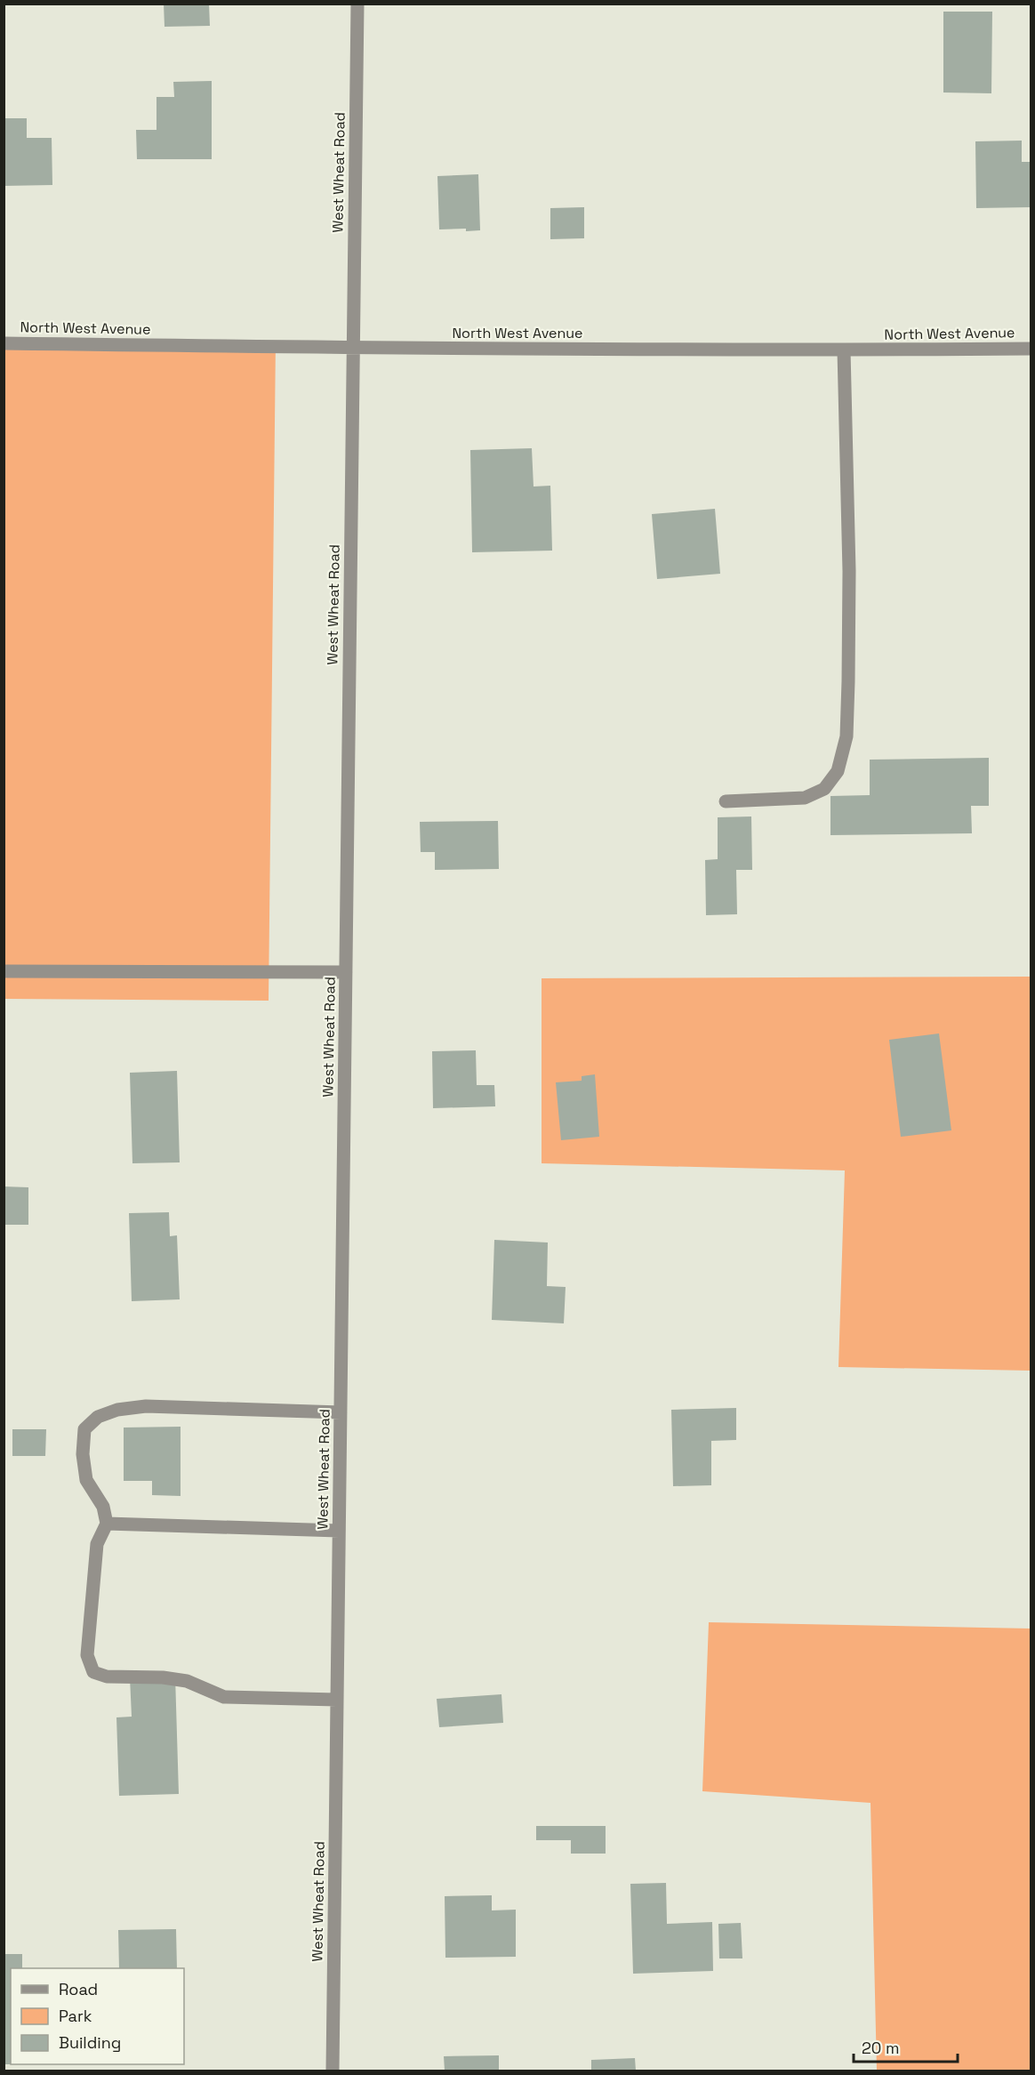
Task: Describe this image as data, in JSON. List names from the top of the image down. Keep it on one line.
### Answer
{"streets":{"street":["West Wheat Road","North West Avenue"]},"crossings":[["West Wheat Road","North West Avenue"]],"legend":["Road","Park","Building"],"scale_bar":"20 m"}
